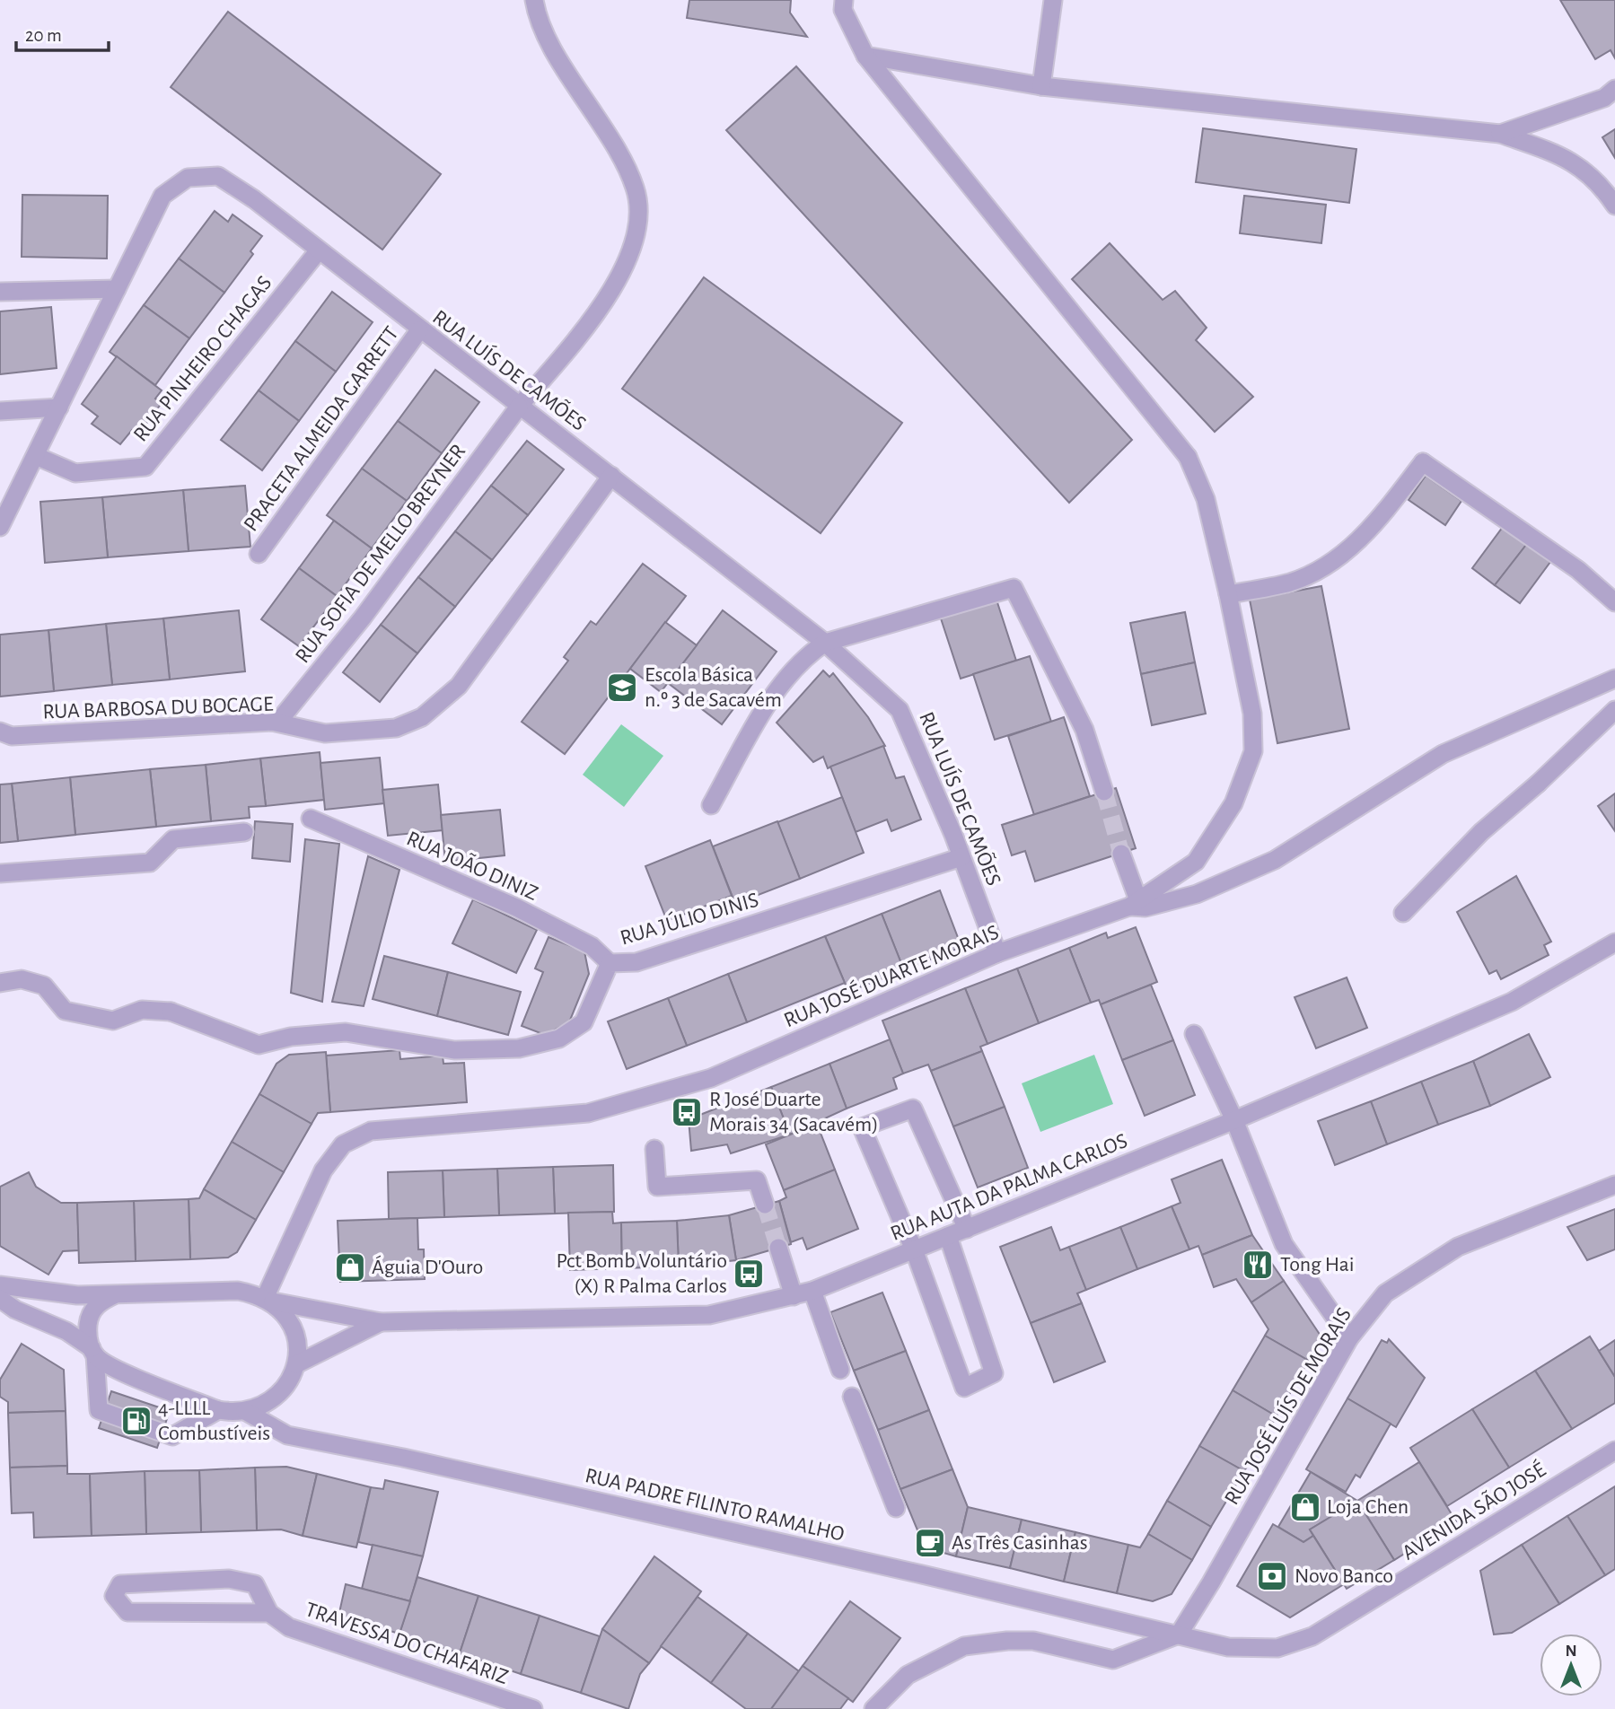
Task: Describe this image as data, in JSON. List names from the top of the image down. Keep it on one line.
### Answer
{"streets":{"street":["RUA PINHEIRO CHAGAS","RUA LUÍS DE CAMÕES","PRACETA ALMEIDA GARRETT","RUA SOFIA DE MELLO BREYNER","RUA BARBOSA DU BOCAGE","RUA JOÃO DINIZ","RUA JÚLIO DINIS","RUA JOSÉ DUARTE MORAIS","RUA AUTA DA PALMA CARLOS","RUA JOSÉ LUÍS DE MORAIS","RUA PADRE FILINTO RAMALHO","AVENIDA SÃO JOSÉ","TRAVESSA DO CHAFARIZ"]},"crossings":[["RUA PINHEIRO CHAGAS","RUA LUÍS DE CAMÕES"],["RUA LUÍS DE CAMÕES","PRACETA ALMEIDA GARRETT"],["RUA LUÍS DE CAMÕES","RUA SOFIA DE MELLO BREYNER"],["RUA LUÍS DE CAMÕES","RUA BARBOSA DU BOCAGE"],["RUA LUÍS DE CAMÕES","RUA JÚLIO DINIS"],["RUA LUÍS DE CAMÕES","RUA JOSÉ DUARTE MORAIS"],["RUA SOFIA DE MELLO BREYNER","RUA BARBOSA DU BOCAGE"],["RUA JOÃO DINIZ","RUA JÚLIO DINIS"],["RUA JOSÉ DUARTE MORAIS","RUA AUTA DA PALMA CARLOS"],["RUA JOSÉ LUÍS DE MORAIS","RUA PADRE FILINTO RAMALHO"],["RUA JOSÉ LUÍS DE MORAIS","AVENIDA SÃO JOSÉ"],["RUA PADRE FILINTO RAMALHO","AVENIDA SÃO JOSÉ"]],"places":{"school or university":["Escola Básica n.º 3 de Sacavém"],"bus stop":["R José Duarte Morais 34 (Sacavém)","Pct Bomb Voluntário (X) R Palma Carlos"],"restaurant":["Tong Hai"],"shop":["Águia D'Ouro","Loja Chen"],"fuel station":["4-LLLL Combustíveis"],"cafe":["As Três Casinhas"],"bank":["Novo Banco"]},"scale_bar":"20 m","north":"top"}
